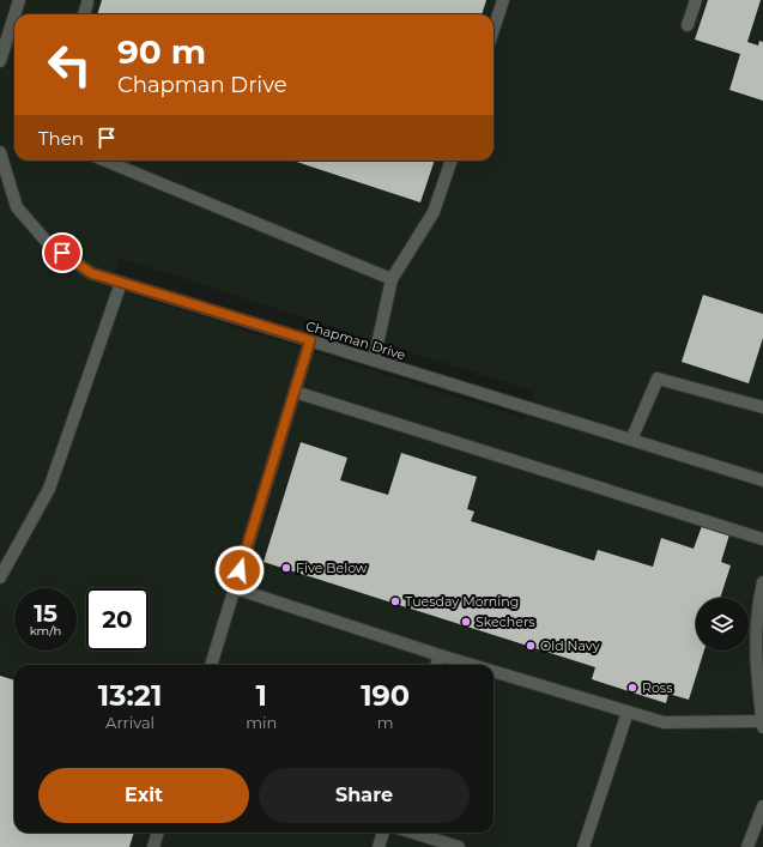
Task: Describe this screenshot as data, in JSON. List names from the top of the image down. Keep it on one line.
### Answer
{"streets":{"street":["Chapman Drive"]},"places":["Five Below","Tuesday Morning","Skechers","Old Navy","Ross"],"page":{"turn":["90 m","Chapman Drive"],"then":"Then","speed":"15 km/h","limit":"20","eta":["13:21","Arrival","1","min","190","m"],"buttons":["Exit","Share"]}}
